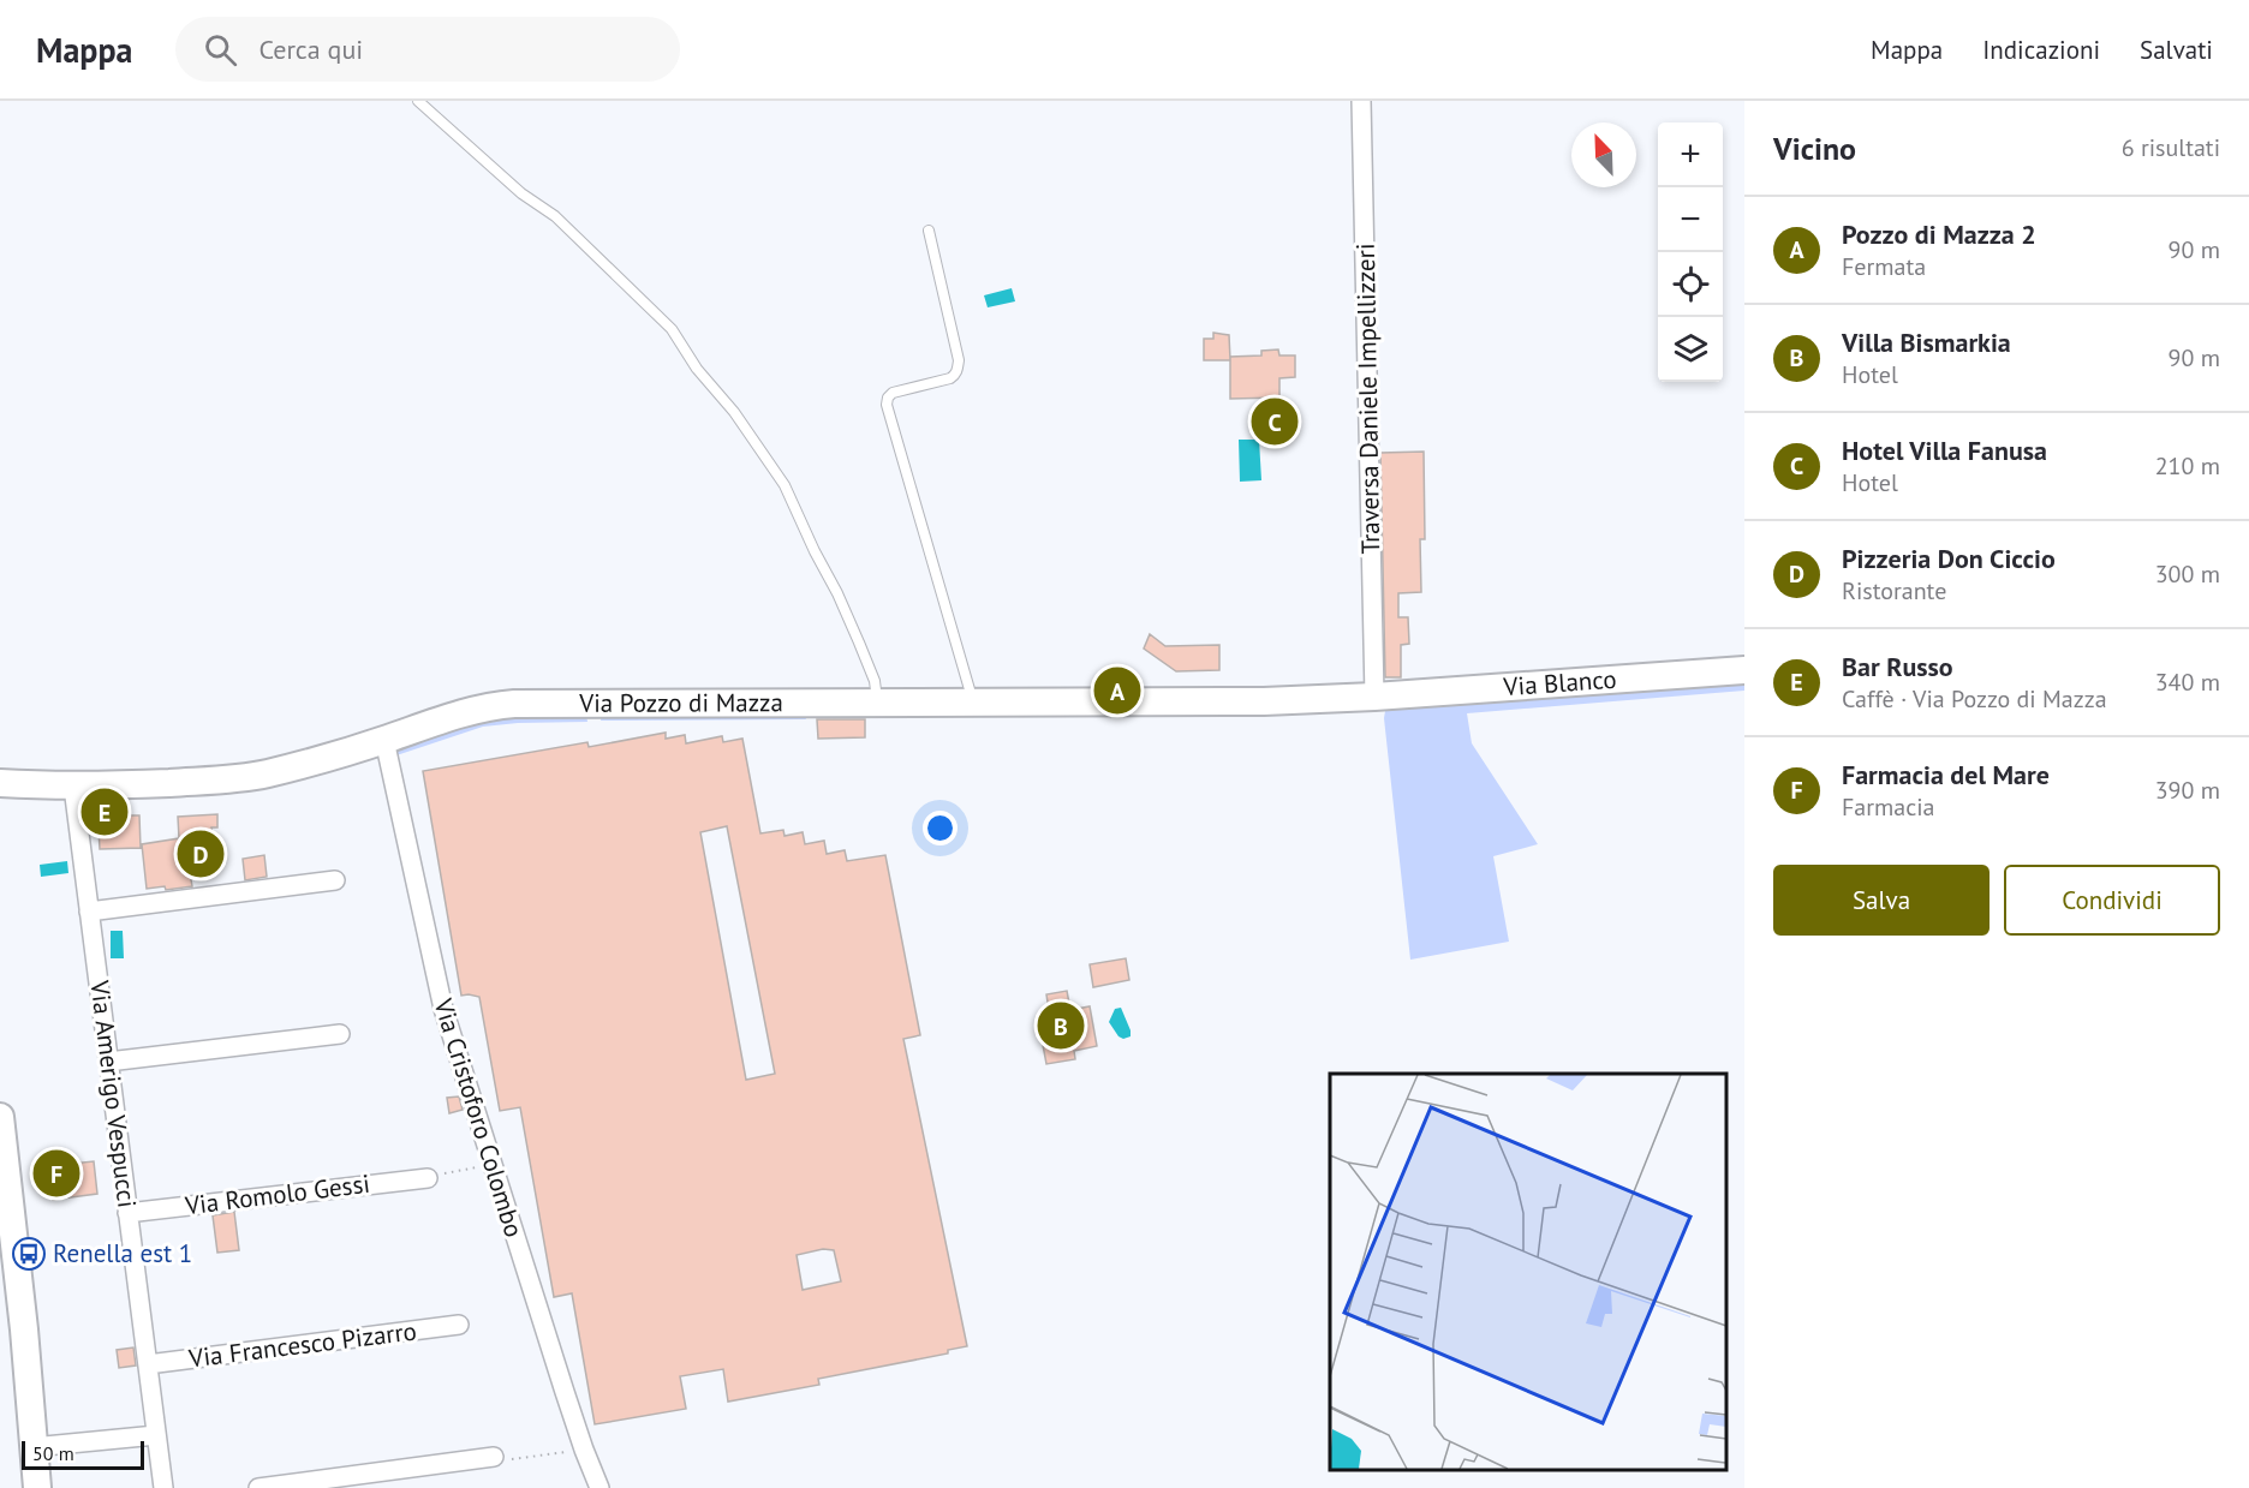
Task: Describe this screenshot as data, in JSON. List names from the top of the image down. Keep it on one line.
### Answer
{"streets":{"street":["Traversa Daniele Impellizzeri","Via Blanco","Via Pozzo di Mazza","Via Amerigo Vespucci","Via Cristoforo Colombo","Via Romolo Gessi","Via Francesco Pizarro"]},"crossings":[["Traversa Daniele Impellizzeri","Via Blanco"],["Traversa Daniele Impellizzeri","Via Pozzo di Mazza"],["Via Blanco","Via Pozzo di Mazza"],["Via Pozzo di Mazza","Via Amerigo Vespucci"],["Via Pozzo di Mazza","Via Cristoforo Colombo"],["Via Amerigo Vespucci","Via Romolo Gessi"],["Via Amerigo Vespucci","Via Francesco Pizarro"]],"places":{"bus stop":["Renella est 1"]},"scale_bar":"50 m","north":"top left","page":{"header":"Mappa","search":"Cerca qui","nav":["Mappa","Indicazioni","Salvati"],"heading":["Vicino","6 risultati"],"map_buttons":["+","−"],"list":[{"mark":"A","name":"Pozzo di Mazza 2","note":"Fermata","value":"90 m"},{"mark":"B","name":"Villa Bismarkia","note":"Hotel","value":"90 m"},{"mark":"C","name":"Hotel Villa Fanusa","note":"Hotel","value":"210 m"},{"mark":"D","name":"Pizzeria Don Ciccio","note":"Ristorante","value":"300 m"},{"mark":"E","name":"Bar Russo","note":"Caffè · Via Pozzo di Mazza","value":"340 m"},{"mark":"F","name":"Farmacia del Mare","note":"Farmacia","value":"390 m"}],"pins":["C","A","E","D","B","F"],"buttons":["Salva","Condividi"],"scale":"50 m"}}
